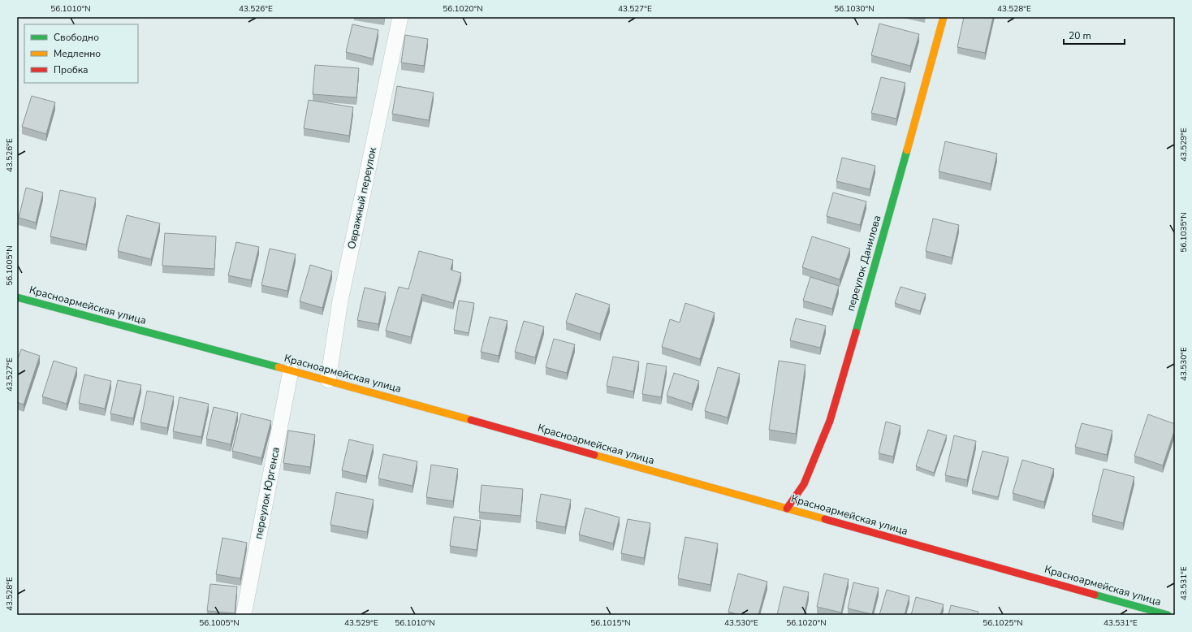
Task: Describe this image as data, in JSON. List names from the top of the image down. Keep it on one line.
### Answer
{"streets":{"street":["Овражный переулок","переулок Данилова","Красноармейская улица","переулок Юргенса"]},"crossings":[["Овражный переулок","Красноармейская улица"],["переулок Данилова","Красноармейская улица"],["Красноармейская улица","переулок Юргенса"]],"legend":["Свободно","Медленно","Пробка"],"scale_bar":"20 m","coordinates":["56.1010°N","43.526°E","56.1020°N","43.527°E","56.1030°N","43.528°E","43.529°E","56.1035°N","56.1005°N","43.530°E","43.531°E","56.1015°N","56.1025°N"]}
